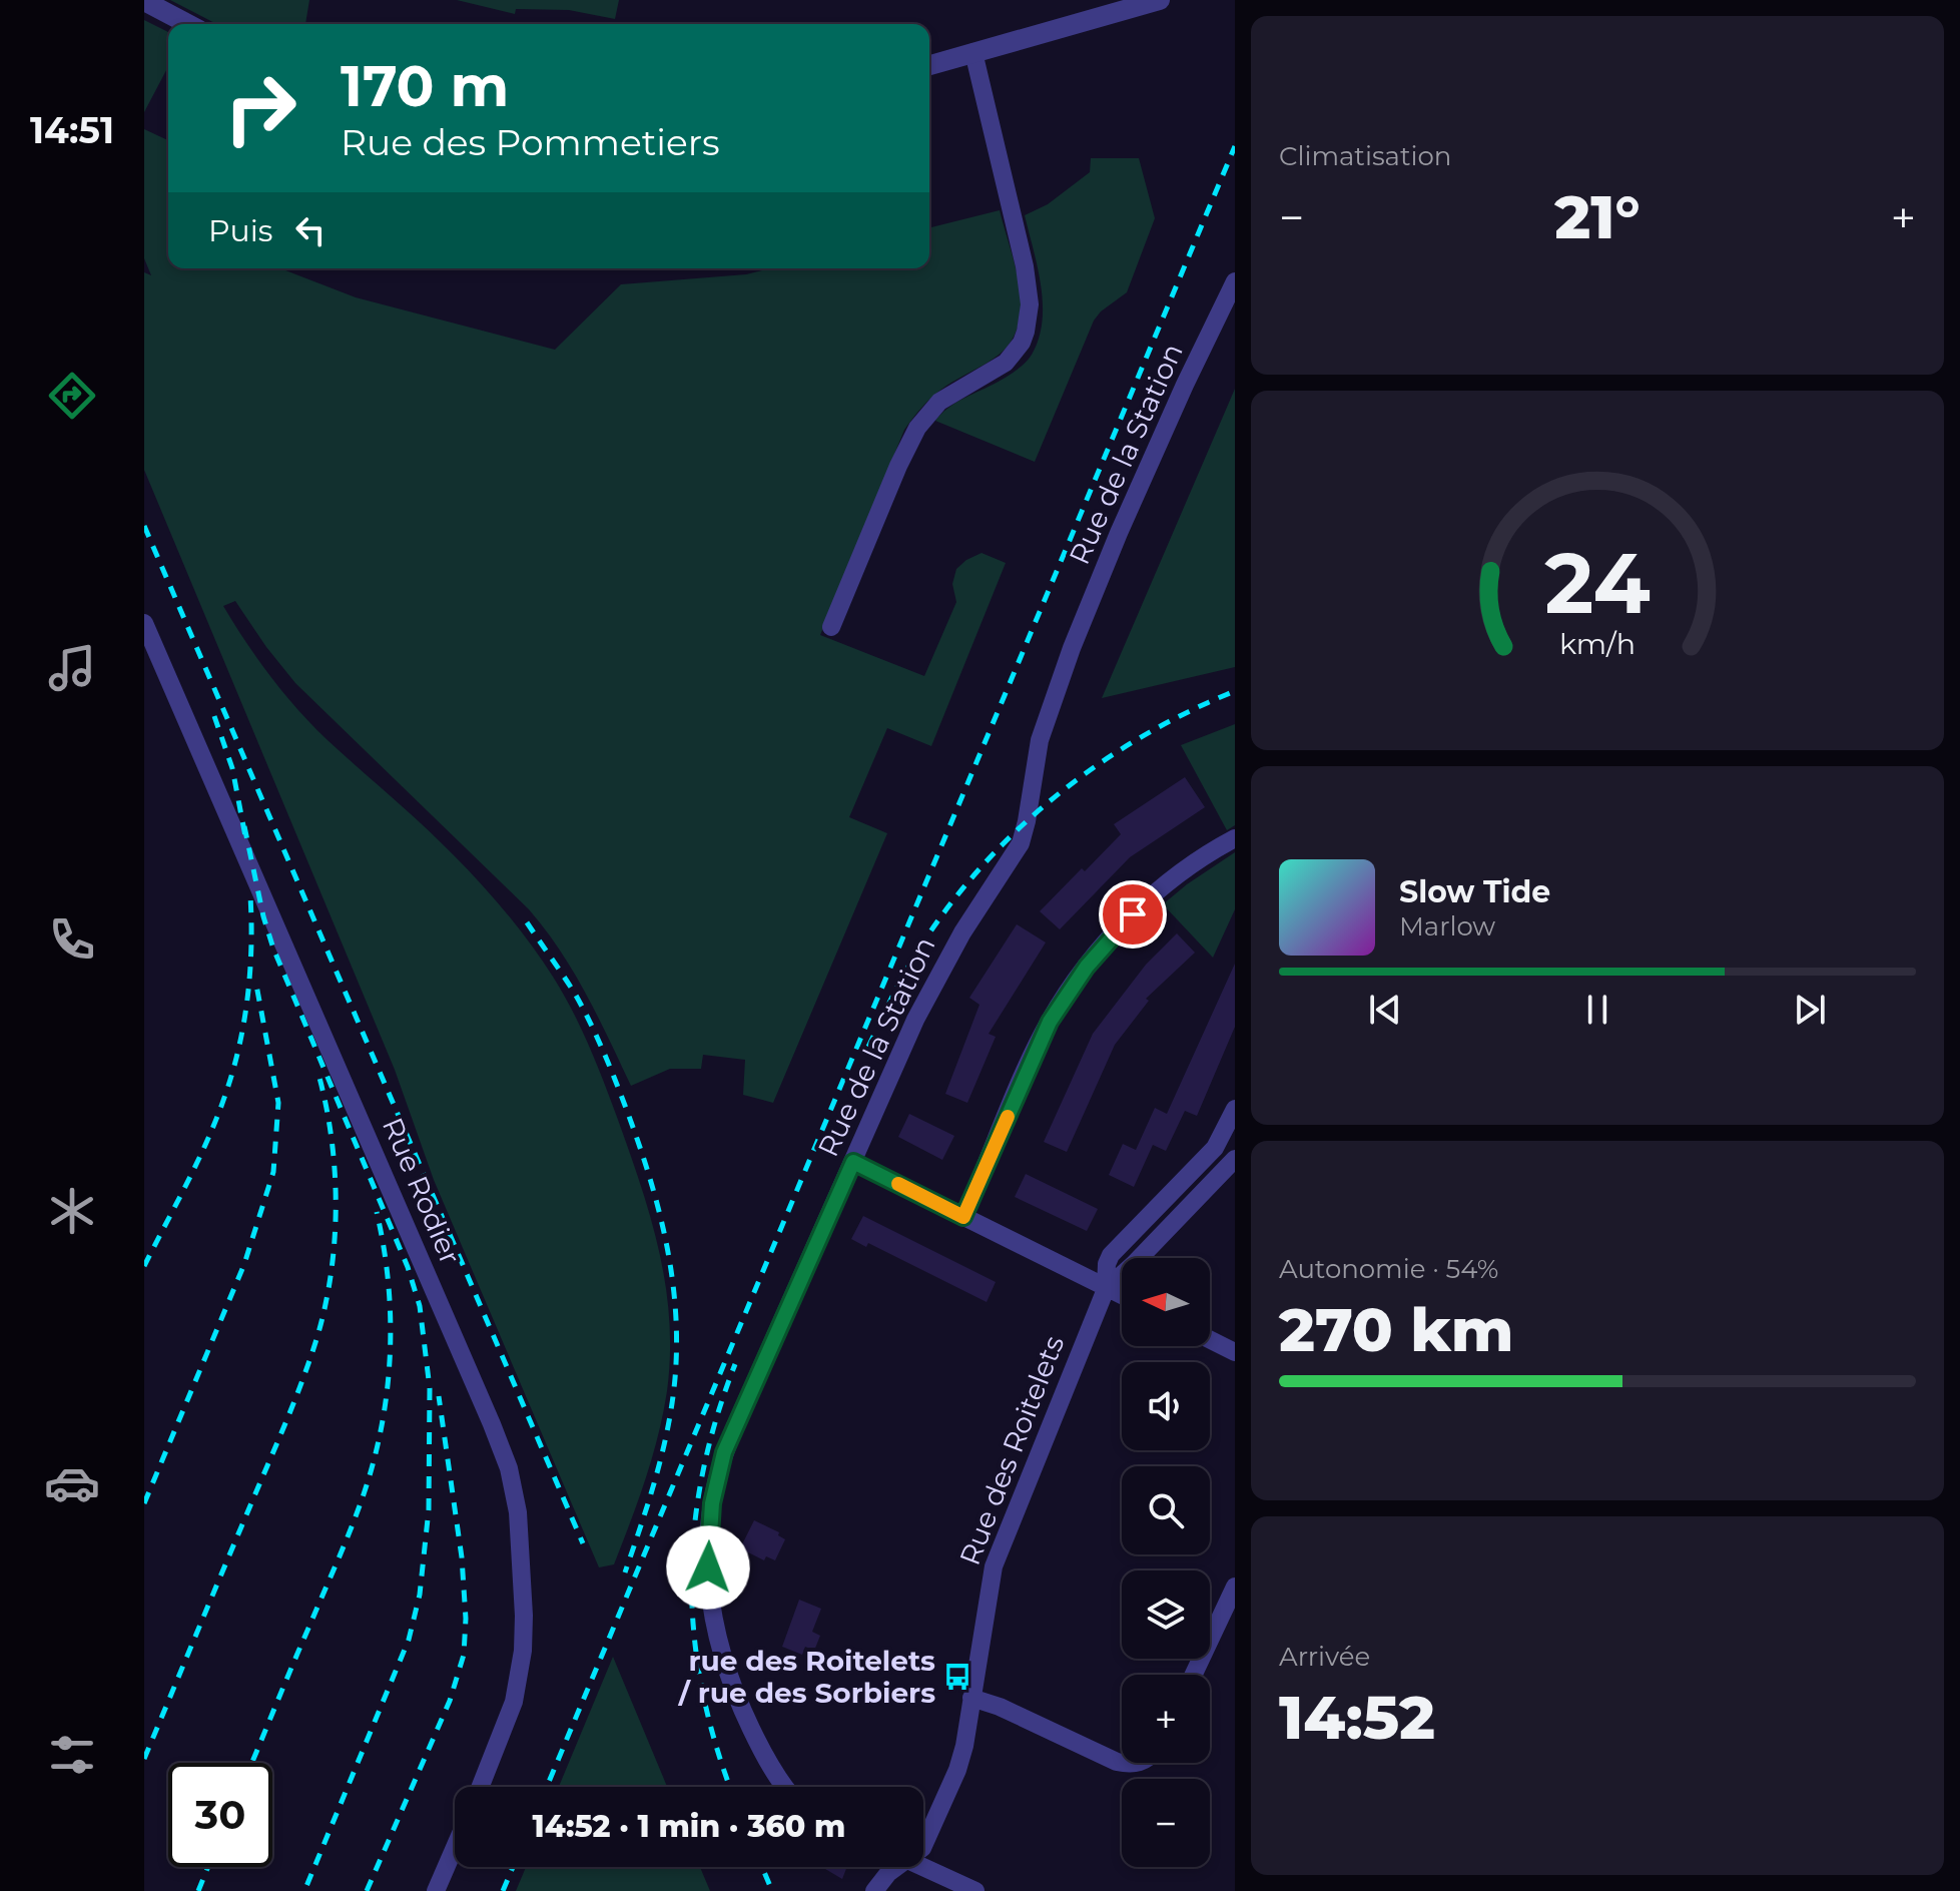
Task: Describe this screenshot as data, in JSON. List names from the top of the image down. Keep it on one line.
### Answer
{"streets":{"street":["Rue de la Station","Rue Rodier","Rue des Roitelets"]},"places":{"bus stop":["rue des Roitelets / rue des Sorbiers"]},"north":"left","page":{"tabs":"14:51","tile":["Climatisation",["Autonomie · 54%","270 km"],["Arrivée","14:52"]],"turn":["170 m","Rue des Pommetiers"],"heat":["−","21°","+"],"then":"Puis","song":["Slow Tide","Marlow"],"map_buttons":["+","−"],"limit":"30","trip":"14:52 · 1 min · 360 m","gauge":["24","km/h"]}}
